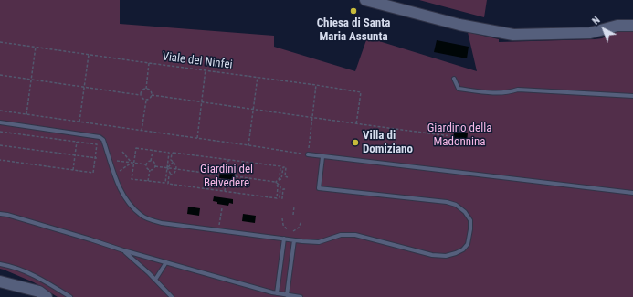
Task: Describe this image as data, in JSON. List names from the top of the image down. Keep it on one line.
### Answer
{"streets":{"path":["Viale dei Ninfei"]},"parks":["Giardino della Madonnina","Giardini del Belvedere"],"places":["Chiesa di Santa Maria Assunta","Villa di Domiziano"],"north":"top left"}
